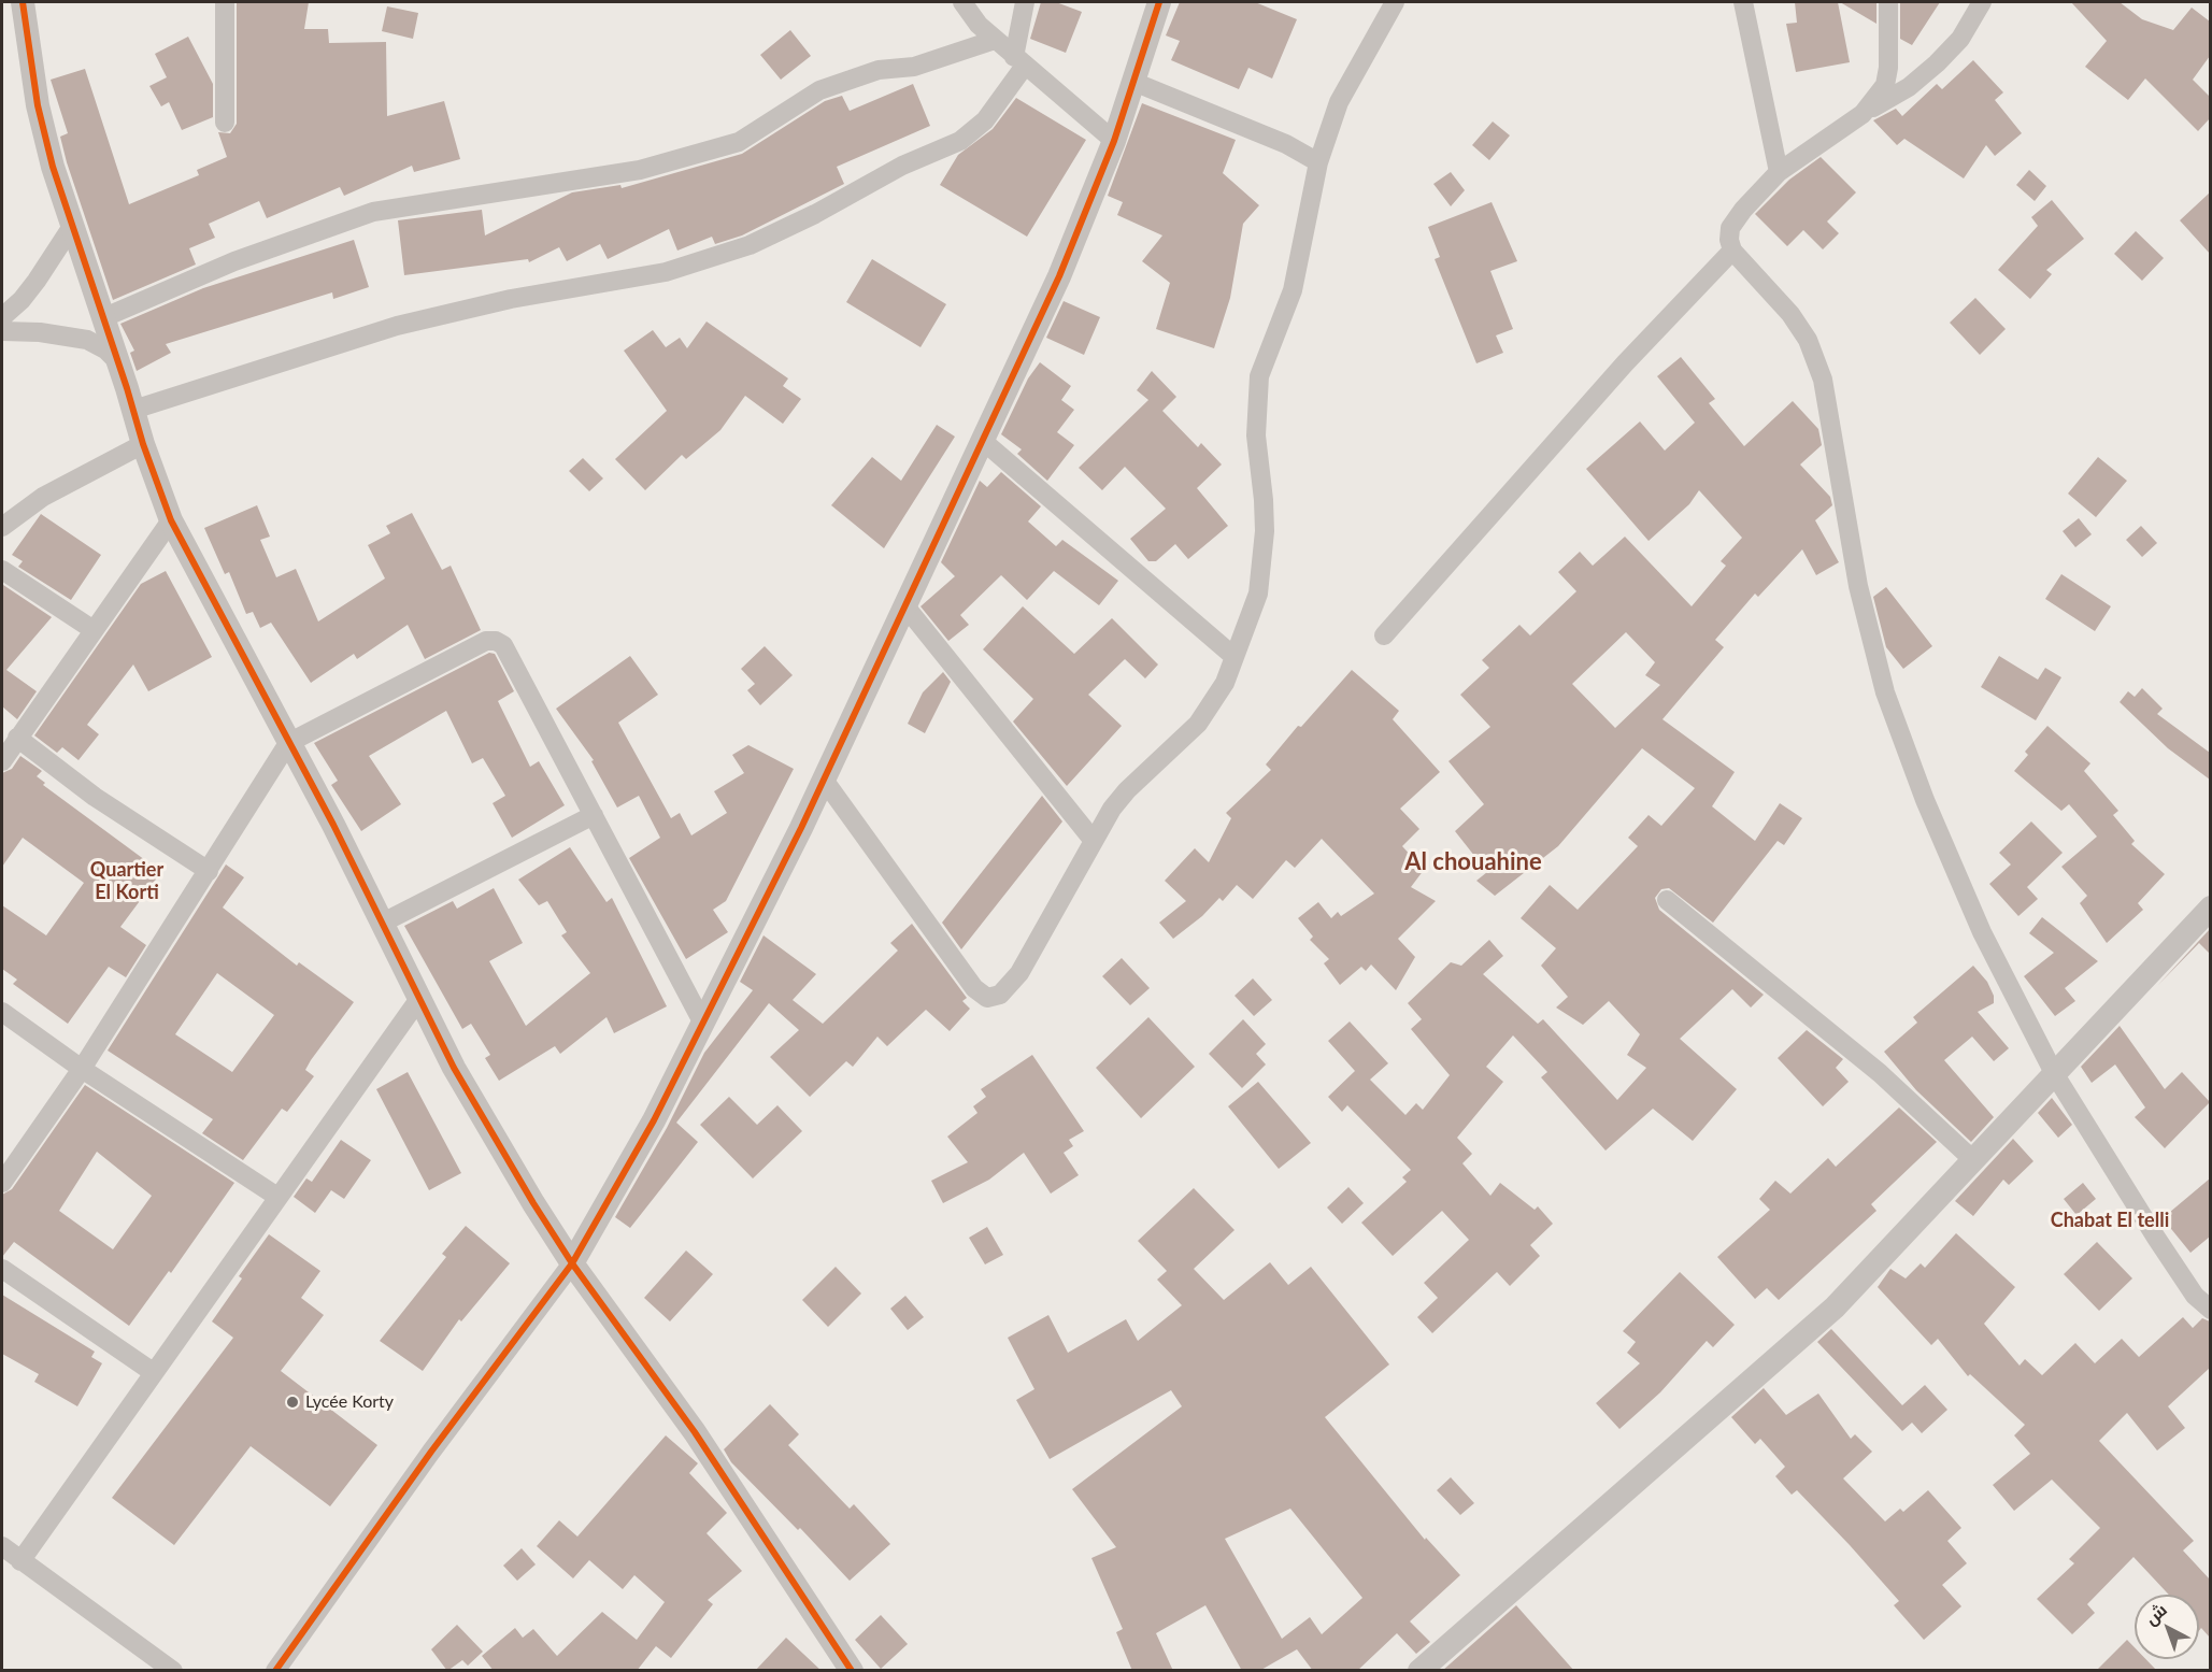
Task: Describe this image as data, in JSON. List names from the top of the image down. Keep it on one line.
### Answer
{"districts":["Al chouahine","Quartier El Korti","Chabat El telli"],"places":["Lycée Korty"],"north":"top left"}
